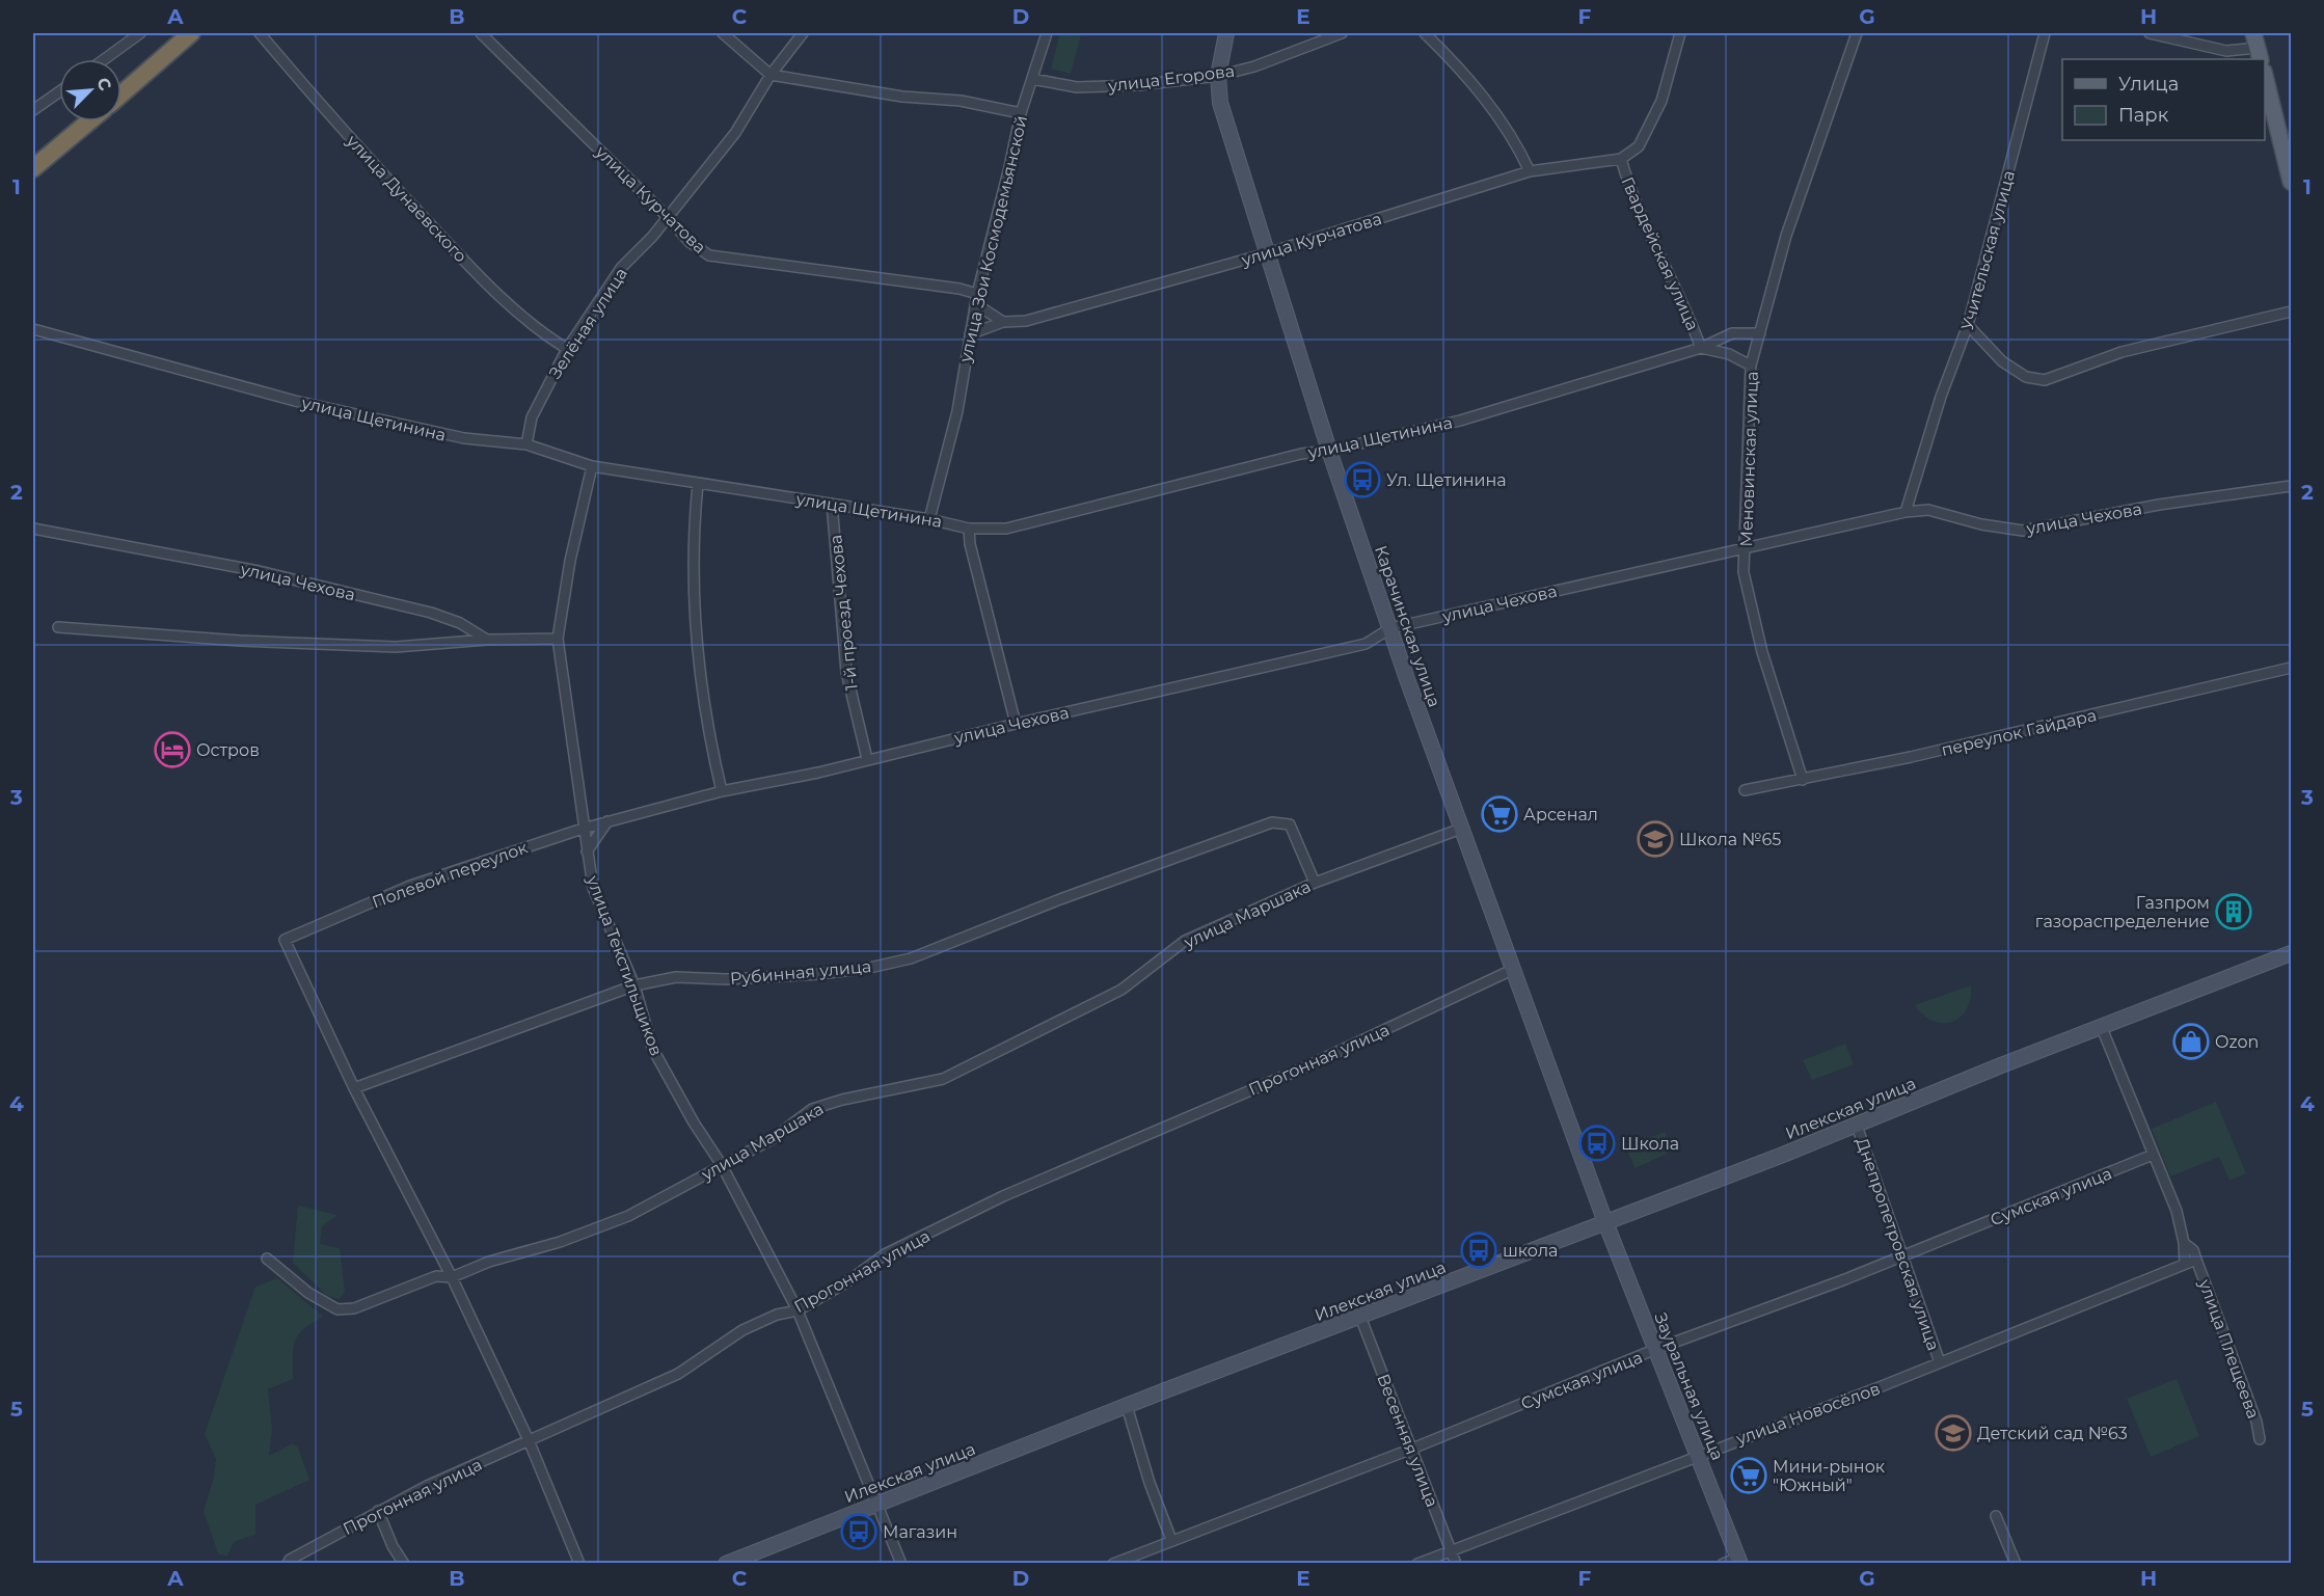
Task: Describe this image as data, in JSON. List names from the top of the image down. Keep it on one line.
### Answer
{"streets":{"street":["улица Егорова","улица Дунаевского","улица Курчатова","улица Зои Космодемьянской","Учительская улица","Гвардейская улица","Зелёная улица","улица Щетинина","Меновинская улица","улица Чехова","1-й проезд Чехова","Карачинская улица","переулок Гайдара","Полевой переулок","улица Маршака","улица Текстильщиков","Рубинная улица","Прогонная улица","Илекская улица","Сумская улица","Днепропетровская улица","улица Плещеева","Зауральная улица","улица Новосёлов","Весенняя улица"]},"crossings":[["улица Егорова","улица Зои Космодемьянской"],["улица Егорова","Карачинская улица"],["улица Дунаевского","Зелёная улица"],["улица Курчатова","улица Зои Космодемьянской"],["улица Курчатова","Гвардейская улица"],["улица Курчатова","Зелёная улица"],["улица Курчатова","Карачинская улица"],["улица Зои Космодемьянской","улица Щетинина"],["Учительская улица","улица Чехова"],["Гвардейская улица","улица Щетинина"],["Зелёная улица","улица Щетинина"],["улица Щетинина","Меновинская улица"],["улица Щетинина","1-й проезд Чехова"],["улица Щетинина","Карачинская улица"],["улица Щетинина","улица Текстильщиков"],["Меновинская улица","улица Чехова"],["Меновинская улица","переулок Гайдара"],["улица Чехова","1-й проезд Чехова"],["улица Чехова","Карачинская улица"],["улица Чехова","Полевой переулок"],["улица Чехова","улица Текстильщиков"],["Карачинская улица","улица Маршака"],["Карачинская улица","Прогонная улица"],["Карачинская улица","Илекская улица"],["Карачинская улица","Зауральная улица"],["Полевой переулок","улица Текстильщиков"],["Полевой переулок","Рубинная улица"],["улица Маршака","улица Текстильщиков"],["улица Маршака","Рубинная улица"],["улица Текстильщиков","Рубинная улица"],["улица Текстильщиков","Прогонная улица"],["улица Текстильщиков","Илекская улица"],["Илекская улица","Днепропетровская улица"],["Илекская улица","Зауральная улица"],["Илекская улица","Весенняя улица"],["Сумская улица","Днепропетровская улица"],["Сумская улица","Зауральная улица"],["Сумская улица","Весенняя улица"],["Днепропетровская улица","улица Новосёлов"],["улица Плещеева","улица Новосёлов"],["Зауральная улица","улица Новосёлов"],["улица Новосёлов","Весенняя улица"]],"places":{"bus stop":["Ул. Щетинина","Школа","школа","Магазин"],"hotel":["Остров"],"supermarket":["Арсенал","Мини-рынок \"Южный\""],"school or university":["Школа №65","Детский сад №63"],"building":["Газпром газораспределение"],"shop":["Ozon"]},"legend":["Улица","Парк"],"north":"top right","grid":{"columns":["A","B","C","D","E","F","G","H"],"rows":["1","2","3","4","5"]}}
